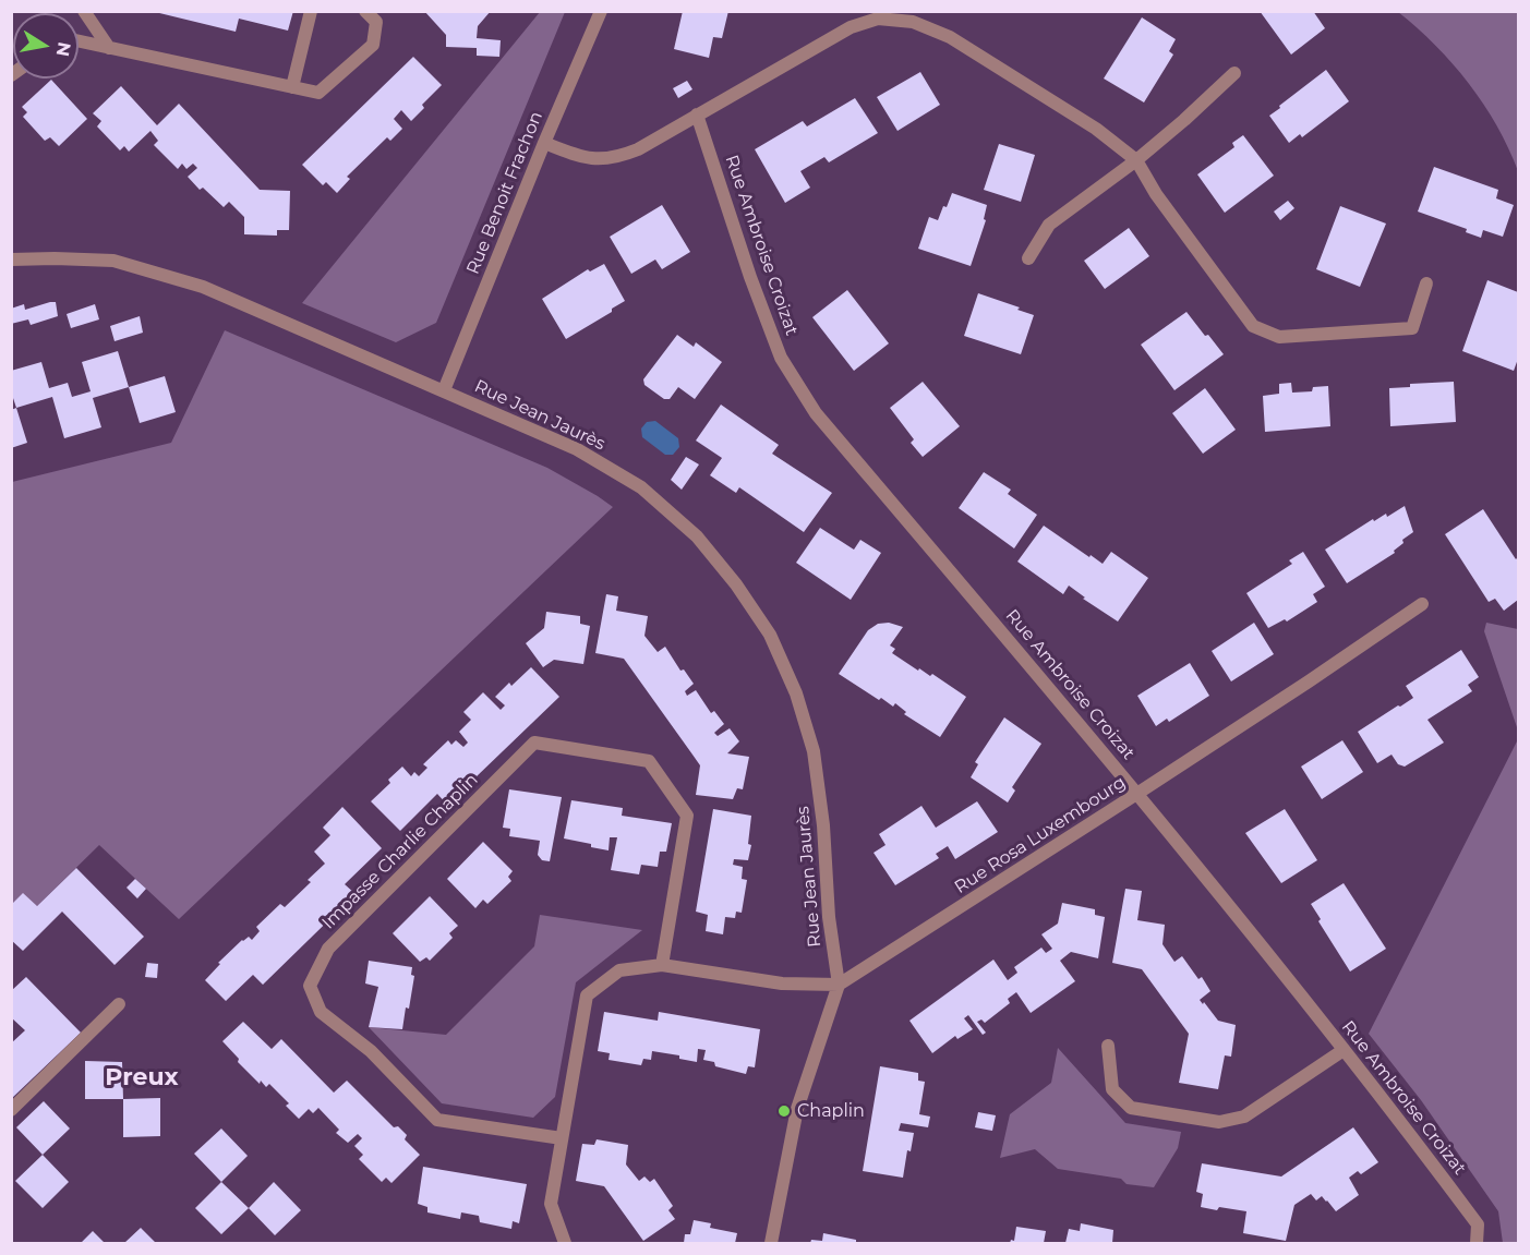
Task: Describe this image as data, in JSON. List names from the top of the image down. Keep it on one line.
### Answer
{"streets":{"street":["Rue Benoit Frachon","Rue Ambroise Croizat","Rue Jean Jaurès","Rue Rosa Luxembourg","Impasse Charlie Chaplin"]},"crossings":[["Rue Benoit Frachon","Rue Jean Jaurès"],["Rue Ambroise Croizat","Rue Rosa Luxembourg"],["Rue Jean Jaurès","Rue Rosa Luxembourg"]],"districts":["Preux"],"places":["Chaplin"],"north":"right"}
